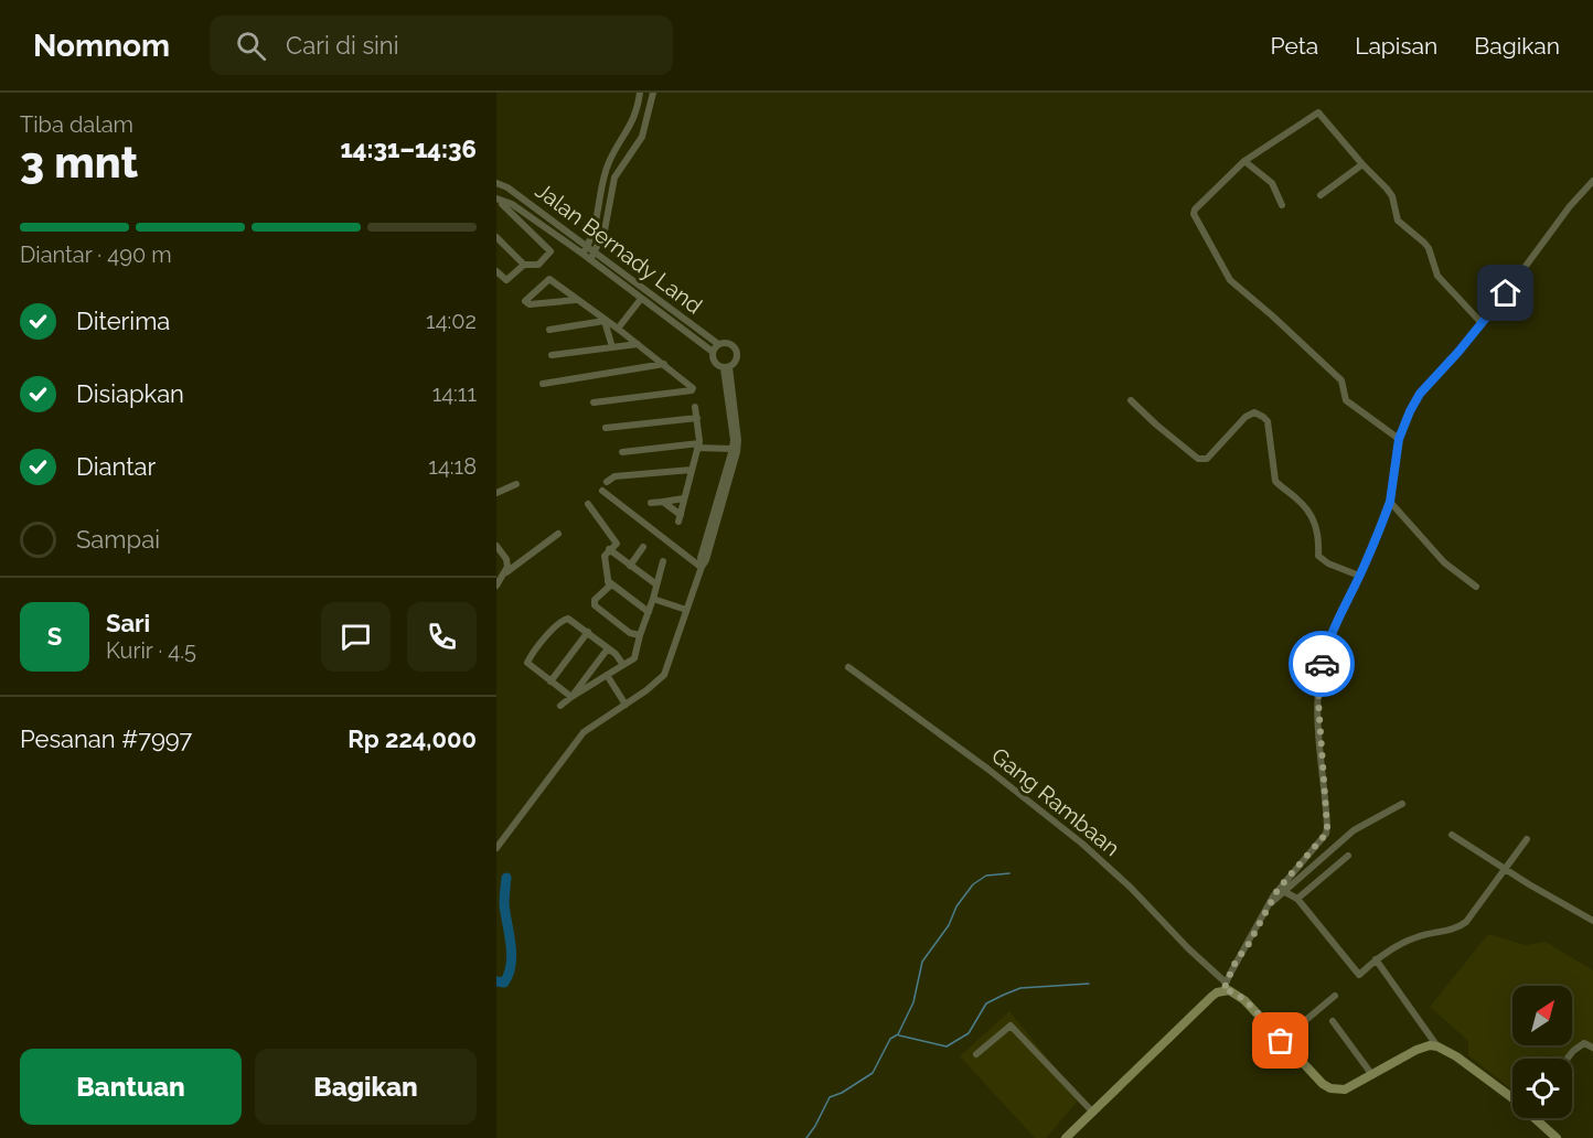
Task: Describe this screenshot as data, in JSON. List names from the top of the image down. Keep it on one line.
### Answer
{"streets":{"street":["Jalan Bernady Land","Gang Rambaan"]},"north":"top right","page":{"header":"Nomnom","search":"Cari di sini","nav":["Peta","Lapisan","Bagikan"],"heading":["3 mnt","Tiba dalam","14:31–14:36"],"panel":["Sari","Kurir · 4.5","Pesanan #7997","Rp 224,000"],"bar":"Diantar · 490 m","list":[["Diterima","14:02"],["Disiapkan","14:11"],["Diantar","14:18"],"Sampai"],"round":"S","buttons":["Bantuan","Bagikan"]}}
